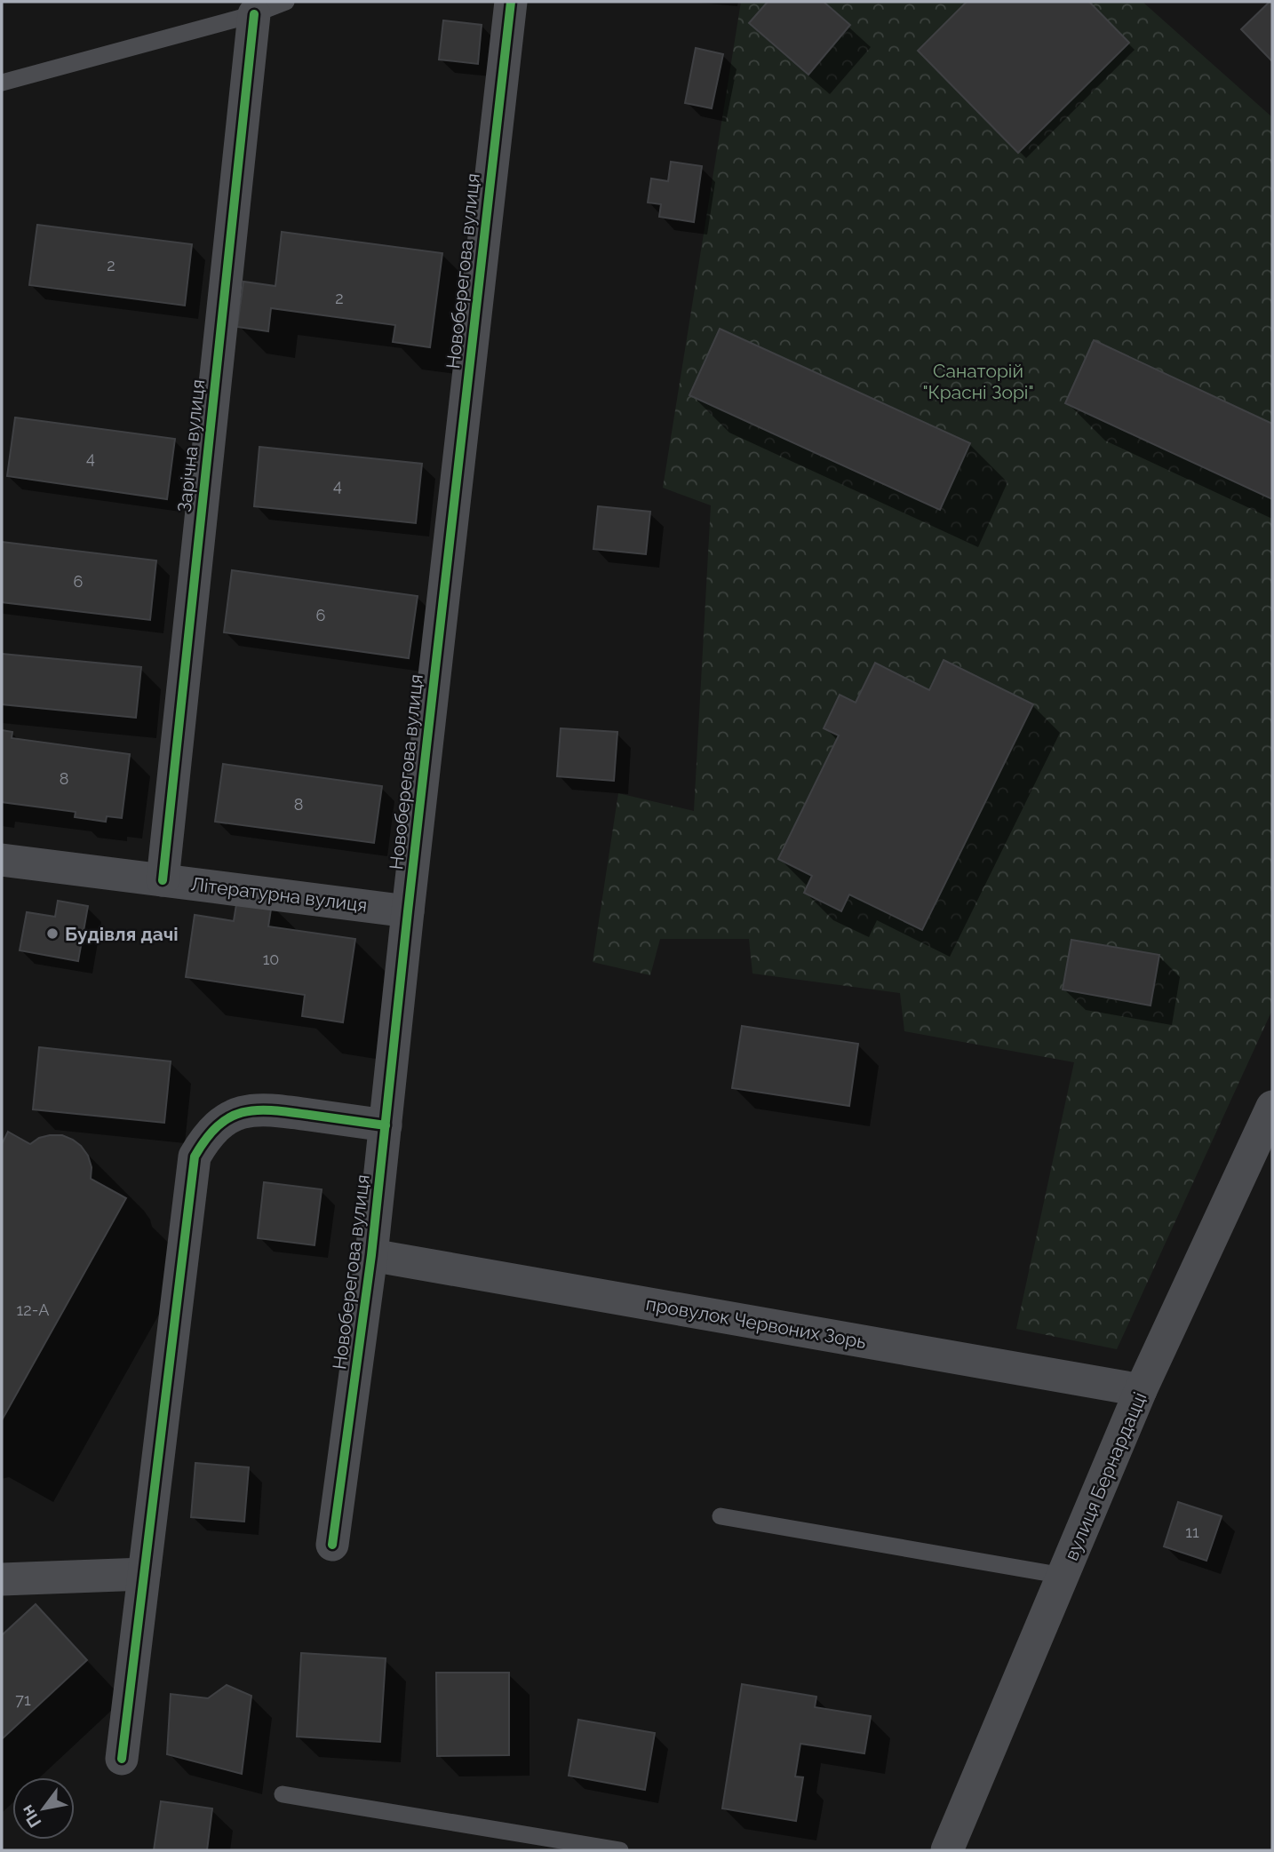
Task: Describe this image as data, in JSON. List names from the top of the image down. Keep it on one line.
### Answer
{"streets":{"street":["Новоберегова вулиця","Зарічна вулиця","Літературна вулиця","провулок Червоних Зорь","вулиця Бернардацці"]},"crossings":[["Новоберегова вулиця","Літературна вулиця"],["Новоберегова вулиця","провулок Червоних Зорь"],["Зарічна вулиця","Літературна вулиця"],["провулок Червоних Зорь","вулиця Бернардацці"]],"parks":["Санаторій \"Красні Зорі\""],"places":["Будівля дачі"],"house_numbers":["2","2","4","4","6","6","8","8","10","12-А","11","71"],"north":"bottom left"}
